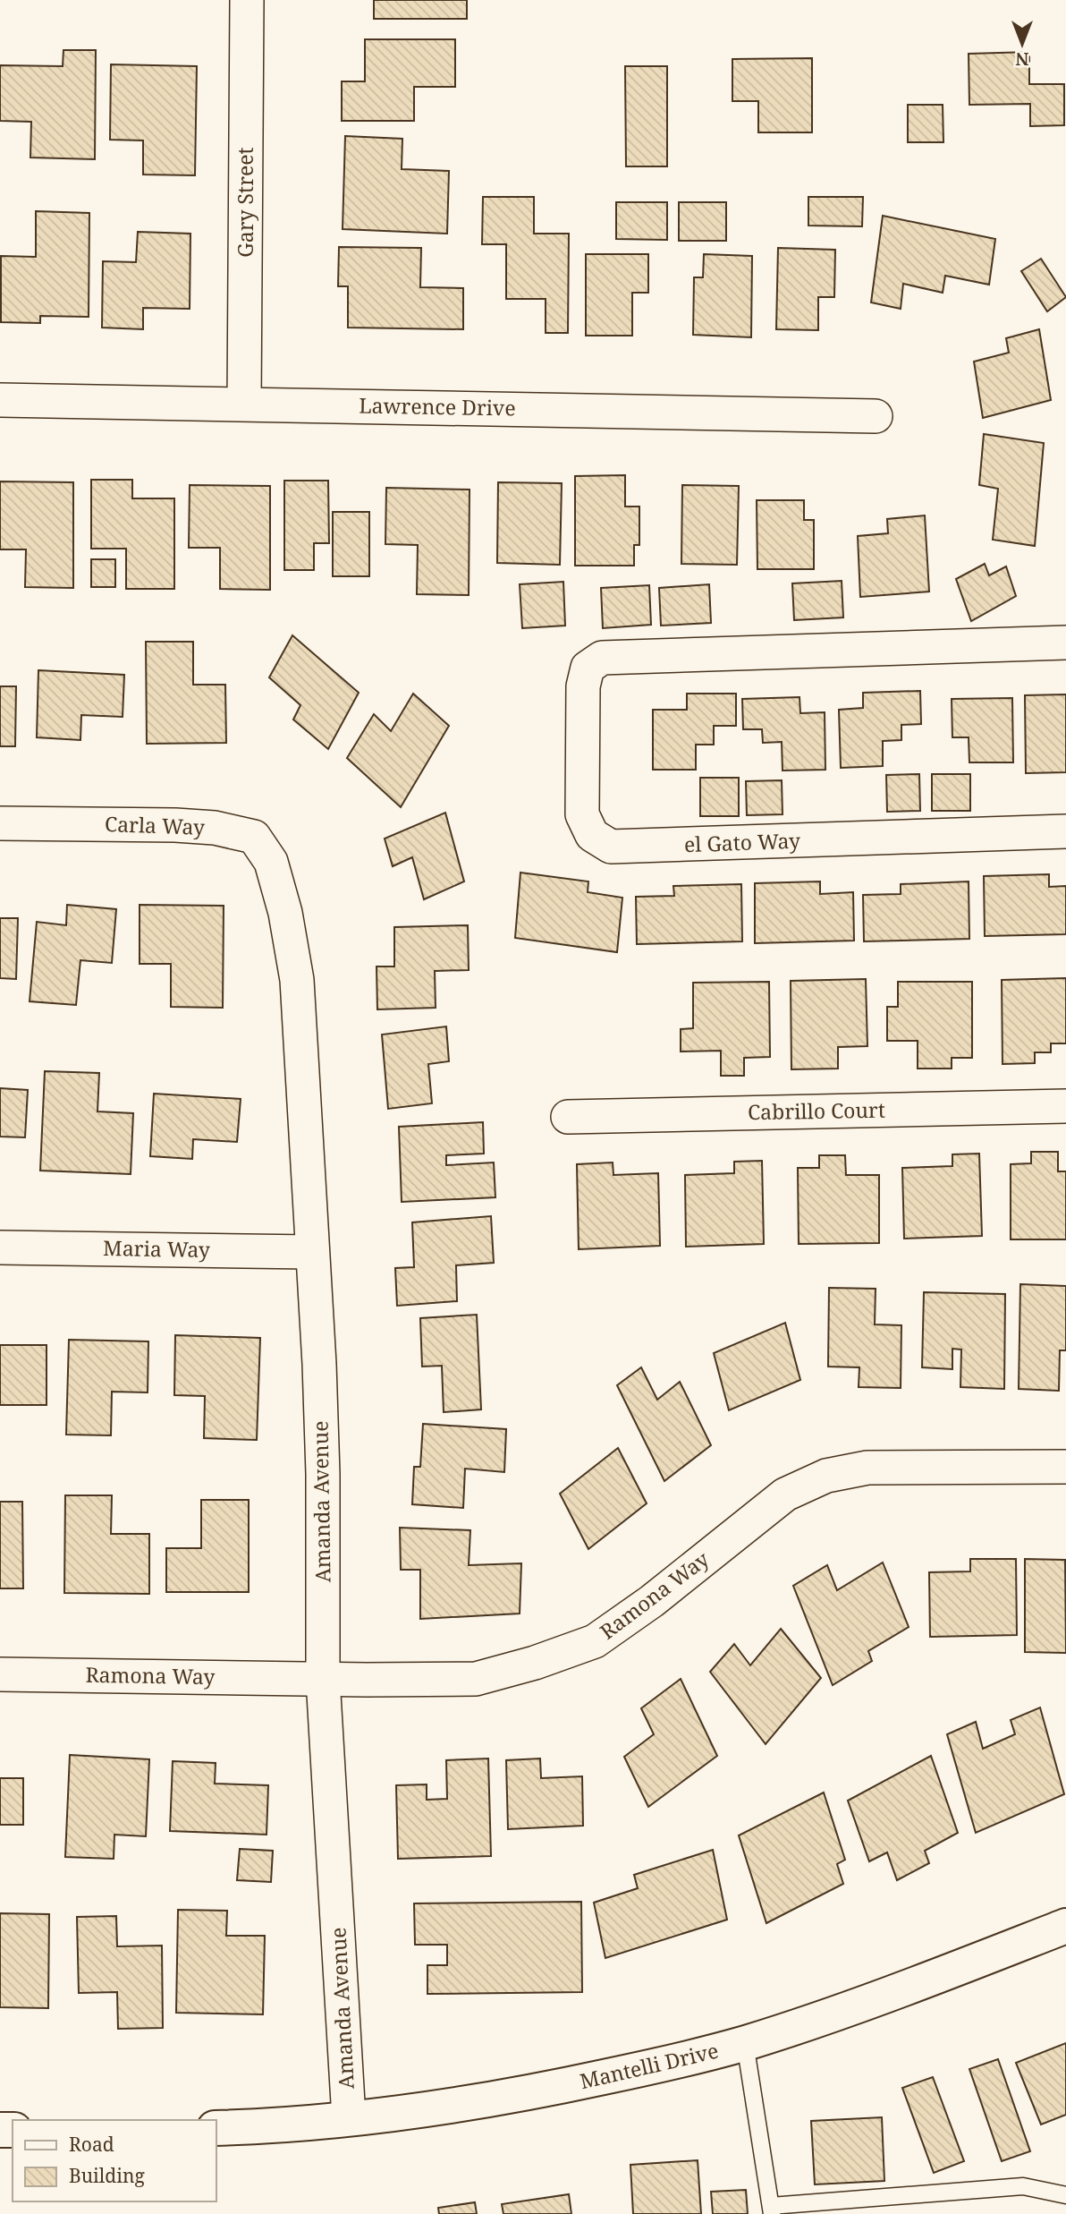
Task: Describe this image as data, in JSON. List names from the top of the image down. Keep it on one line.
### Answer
{"streets":{"street":["Gary Street","Lawrence Drive","Carla Way","el Gato Way","Cabrillo Court","Maria Way","Amanda Avenue","Ramona Way","Mantelli Drive"]},"crossings":[["Gary Street","Lawrence Drive"],["Carla Way","Amanda Avenue"],["Maria Way","Amanda Avenue"],["Amanda Avenue","Ramona Way"],["Amanda Avenue","Mantelli Drive"]],"legend":["Road","Building"],"north":"bottom"}
